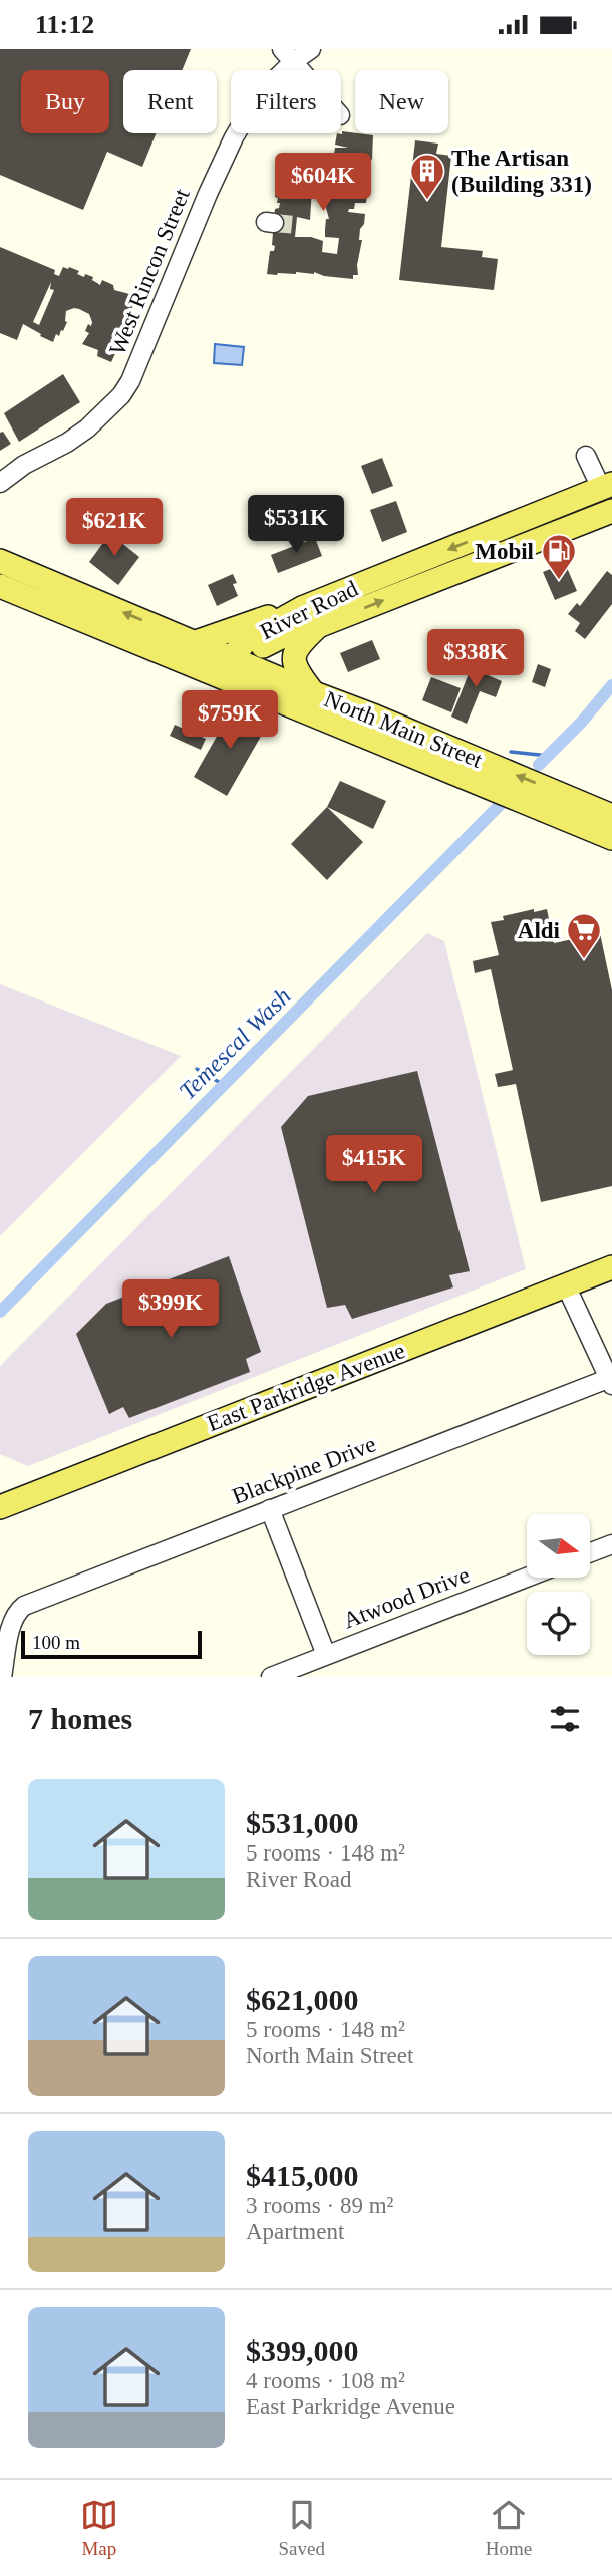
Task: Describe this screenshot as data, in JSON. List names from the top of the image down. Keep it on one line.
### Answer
{"streets":{"main road":["River Road","North Main Street","East Parkridge Avenue"],"street":["West Rincon Street","Blackpine Drive","Atwood Drive"]},"crossings":[["River Road","North Main Street"]],"water":["Temescal Wash"],"places":{"building":["The Artisan (Building 331)"],"fuel station":["Mobil"],"supermarket":["Aldi"]},"scale_bar":"100 m","north":"right","page":{"status":"11:12","chip":["Buy","Rent","Filters","New"],"price":["$604K","$531K","$621K","$338K","$759K","$415K","$399K"],"scale":"100 m","heading":"7 homes","list":[{"name":"$531,000","note":"5 rooms · 148 m² · River Road"},{"name":"$621,000","note":"5 rooms · 148 m² · North Main Street"},{"name":"$415,000","note":"3 rooms · 89 m² · Apartment"},{"name":"$399,000","note":"4 rooms · 108 m² · East Parkridge Avenue"}],"tabs":["Map","Saved","Home"]}}
